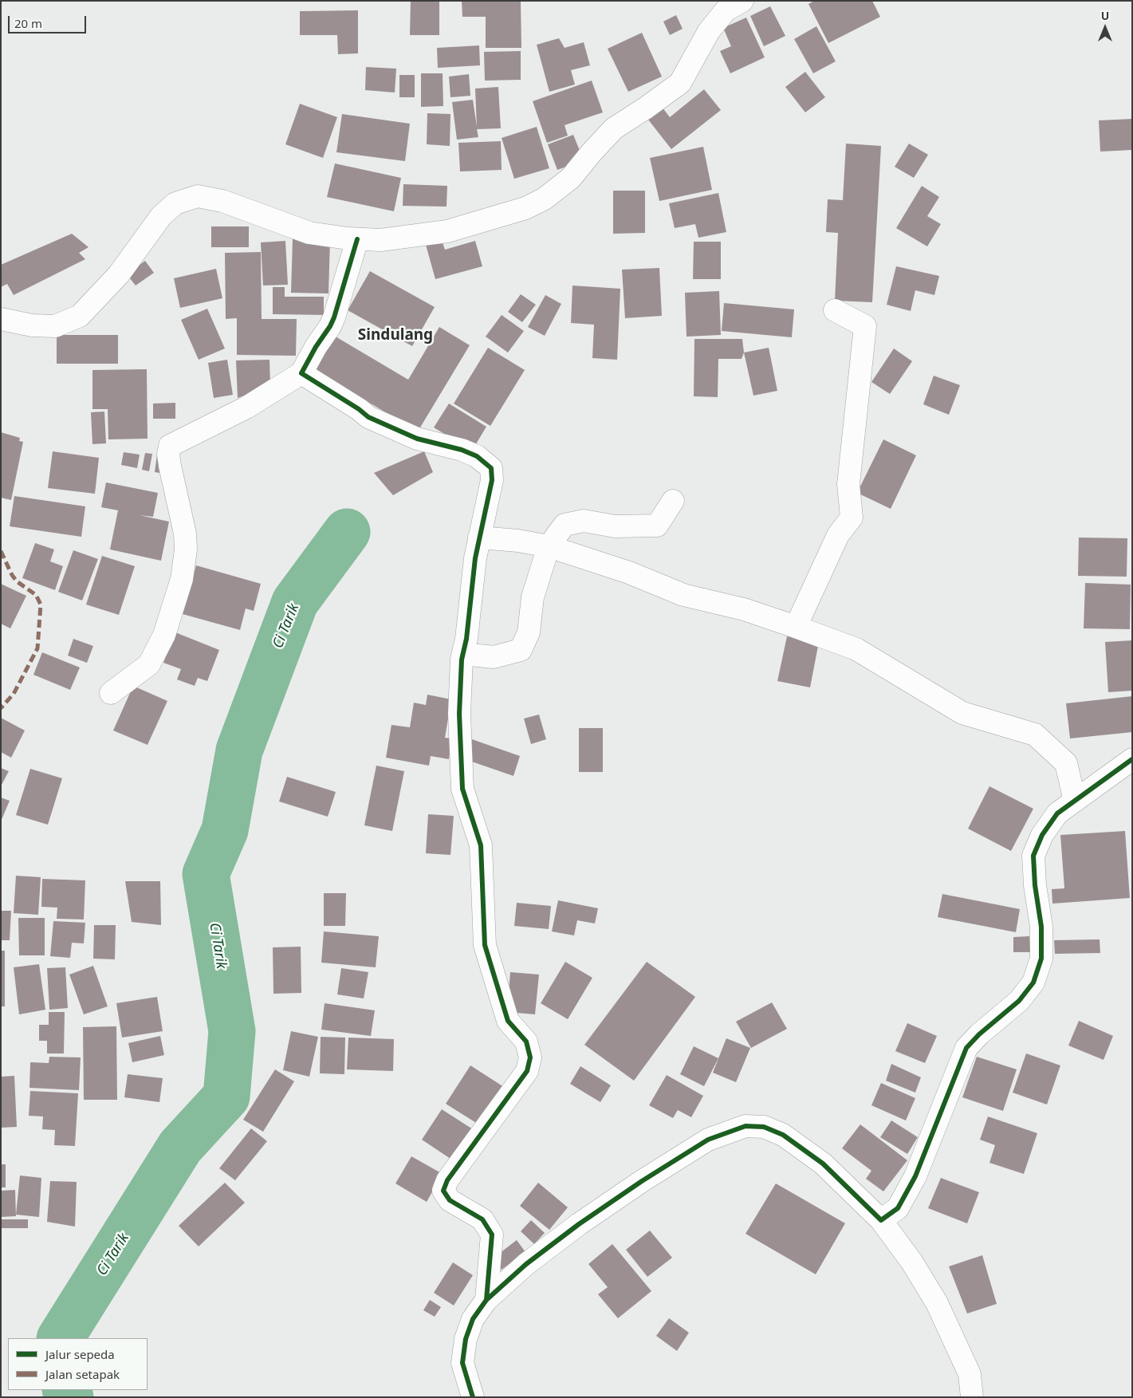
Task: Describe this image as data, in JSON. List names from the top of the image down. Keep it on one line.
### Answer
{"districts":["Sindulang"],"water":["Ci Tarik"],"legend":["Jalur sepeda","Jalan setapak"],"scale_bar":"20 m","north":"top"}
